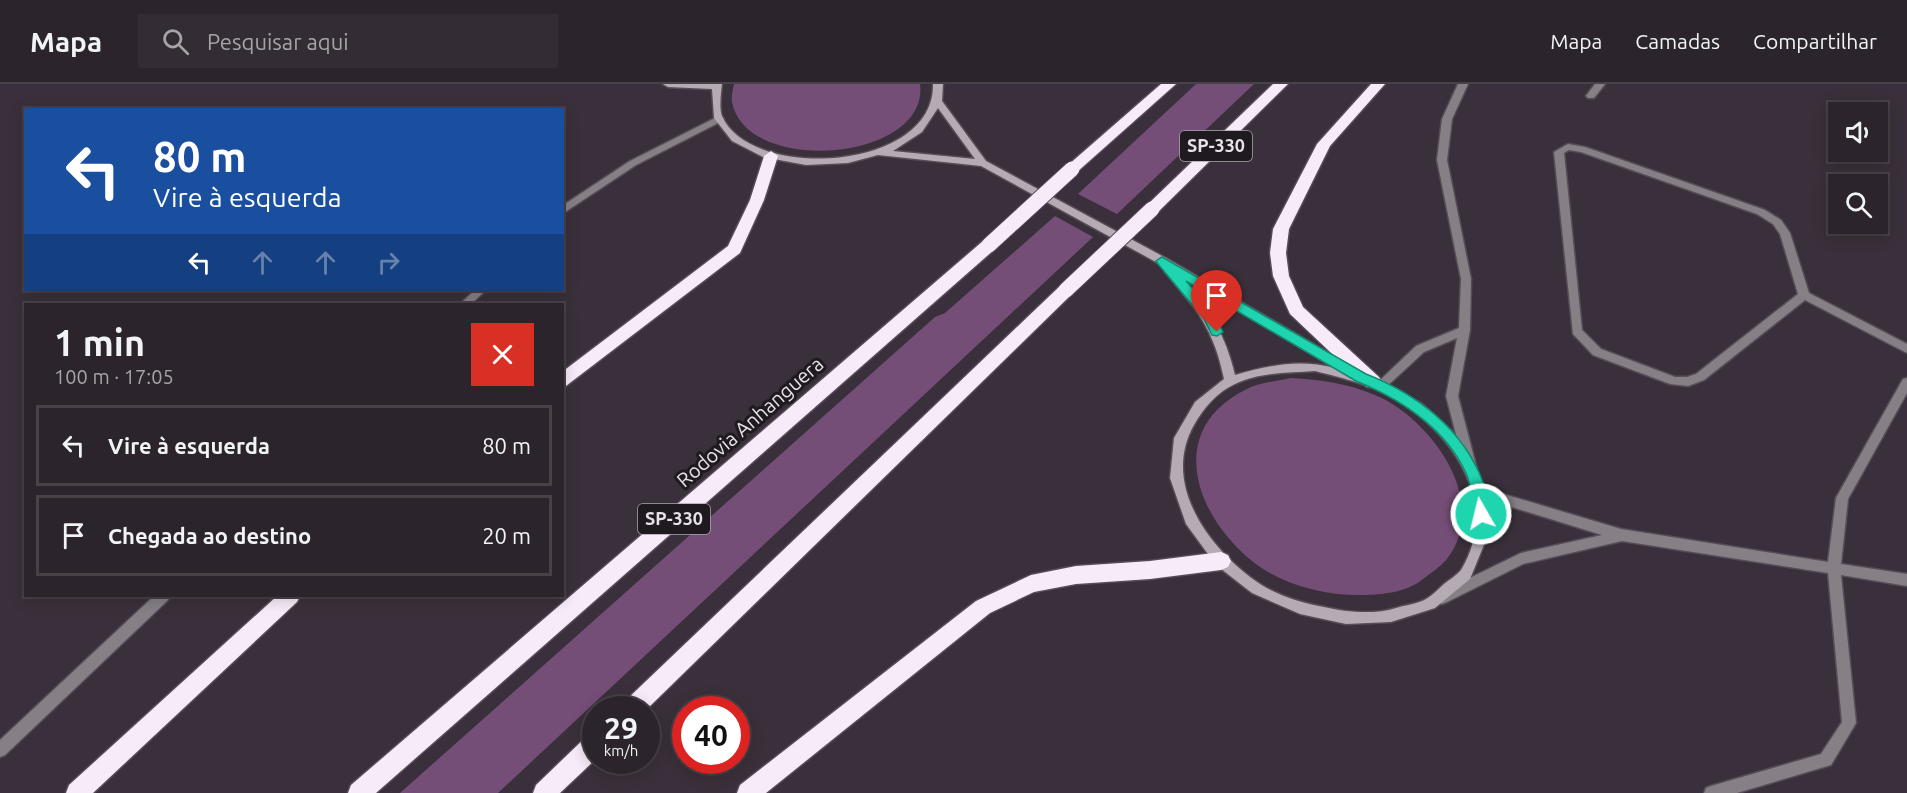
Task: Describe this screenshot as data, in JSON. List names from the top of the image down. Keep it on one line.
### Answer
{"streets":{"highway":["SP-330","Rodovia Anhanguera"]},"page":{"header":"Mapa","search":"Pesquisar aqui","nav":["Mapa","Camadas","Compartilhar"],"turn":["80 m","Vire à esquerda"],"heading":["1 min","100 m · 17:05"],"list":[{"name":"Vire à esquerda","value":"80 m"},{"name":"Chegada ao destino","value":"20 m"}],"speed":"29 km/h","limit":"40"}}
